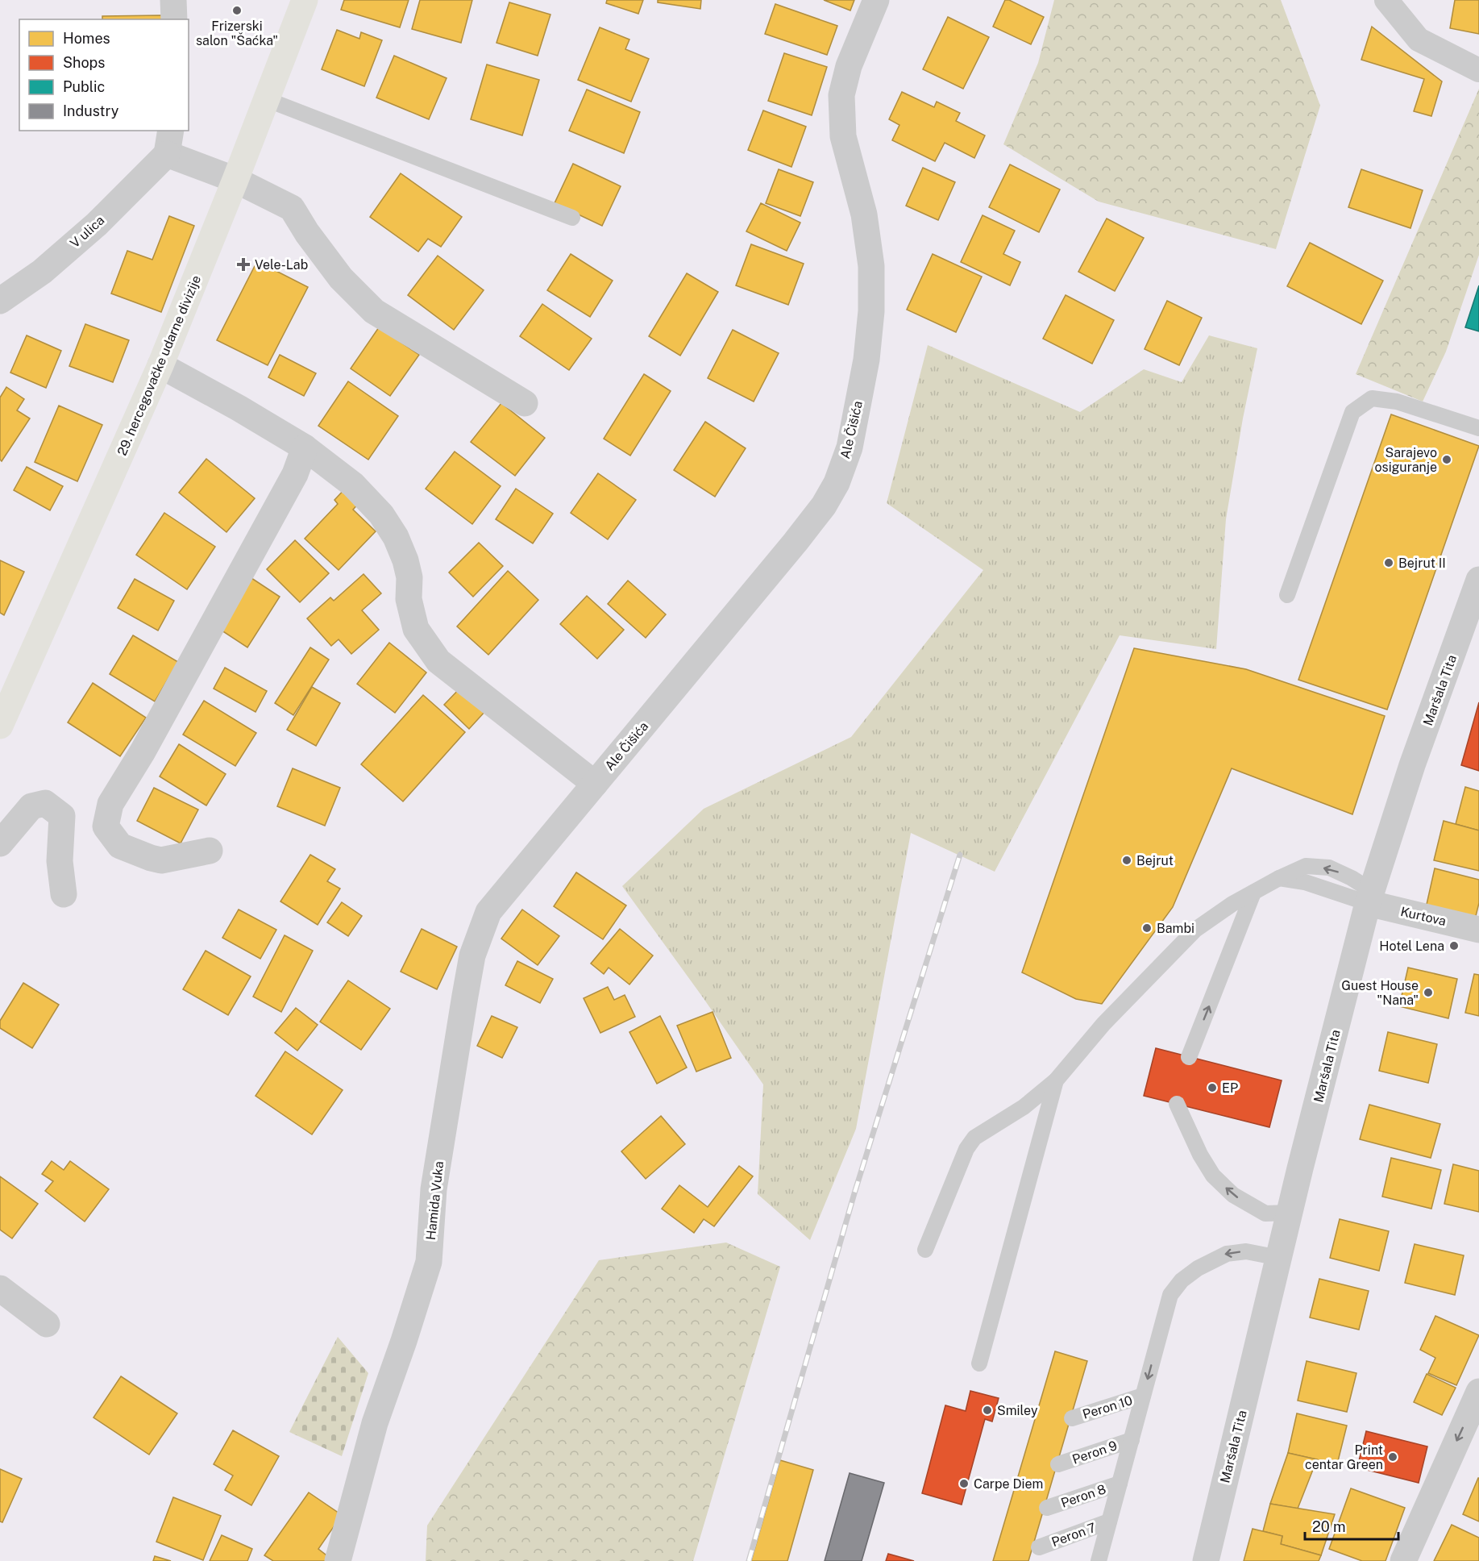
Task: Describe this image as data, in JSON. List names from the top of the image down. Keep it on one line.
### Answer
{"streets":{"main road":["29. hercegovačke udarne divizije"],"street":["V ulica","Ale Čišića","Maršala Tita","Kurtova","Hamida Vuka"],"lane":["Peron 10","Peron 9","Peron 8","Peron 7"]},"crossings":[["Ale Čišića","Hamida Vuka"],["Maršala Tita","Kurtova"]],"places":{"other":["Frizerski salon \"Šaćka\"","Sarajevo osiguranje","Bejrut II","Bejrut","Bambi","Hotel Lena","Guest House \"Nana\"","EP","Smiley","Print centar Green","Carpe Diem"],"health":["Vele-Lab"]},"legend":["Homes","Shops","Public","Industry"],"scale_bar":"20 m"}
